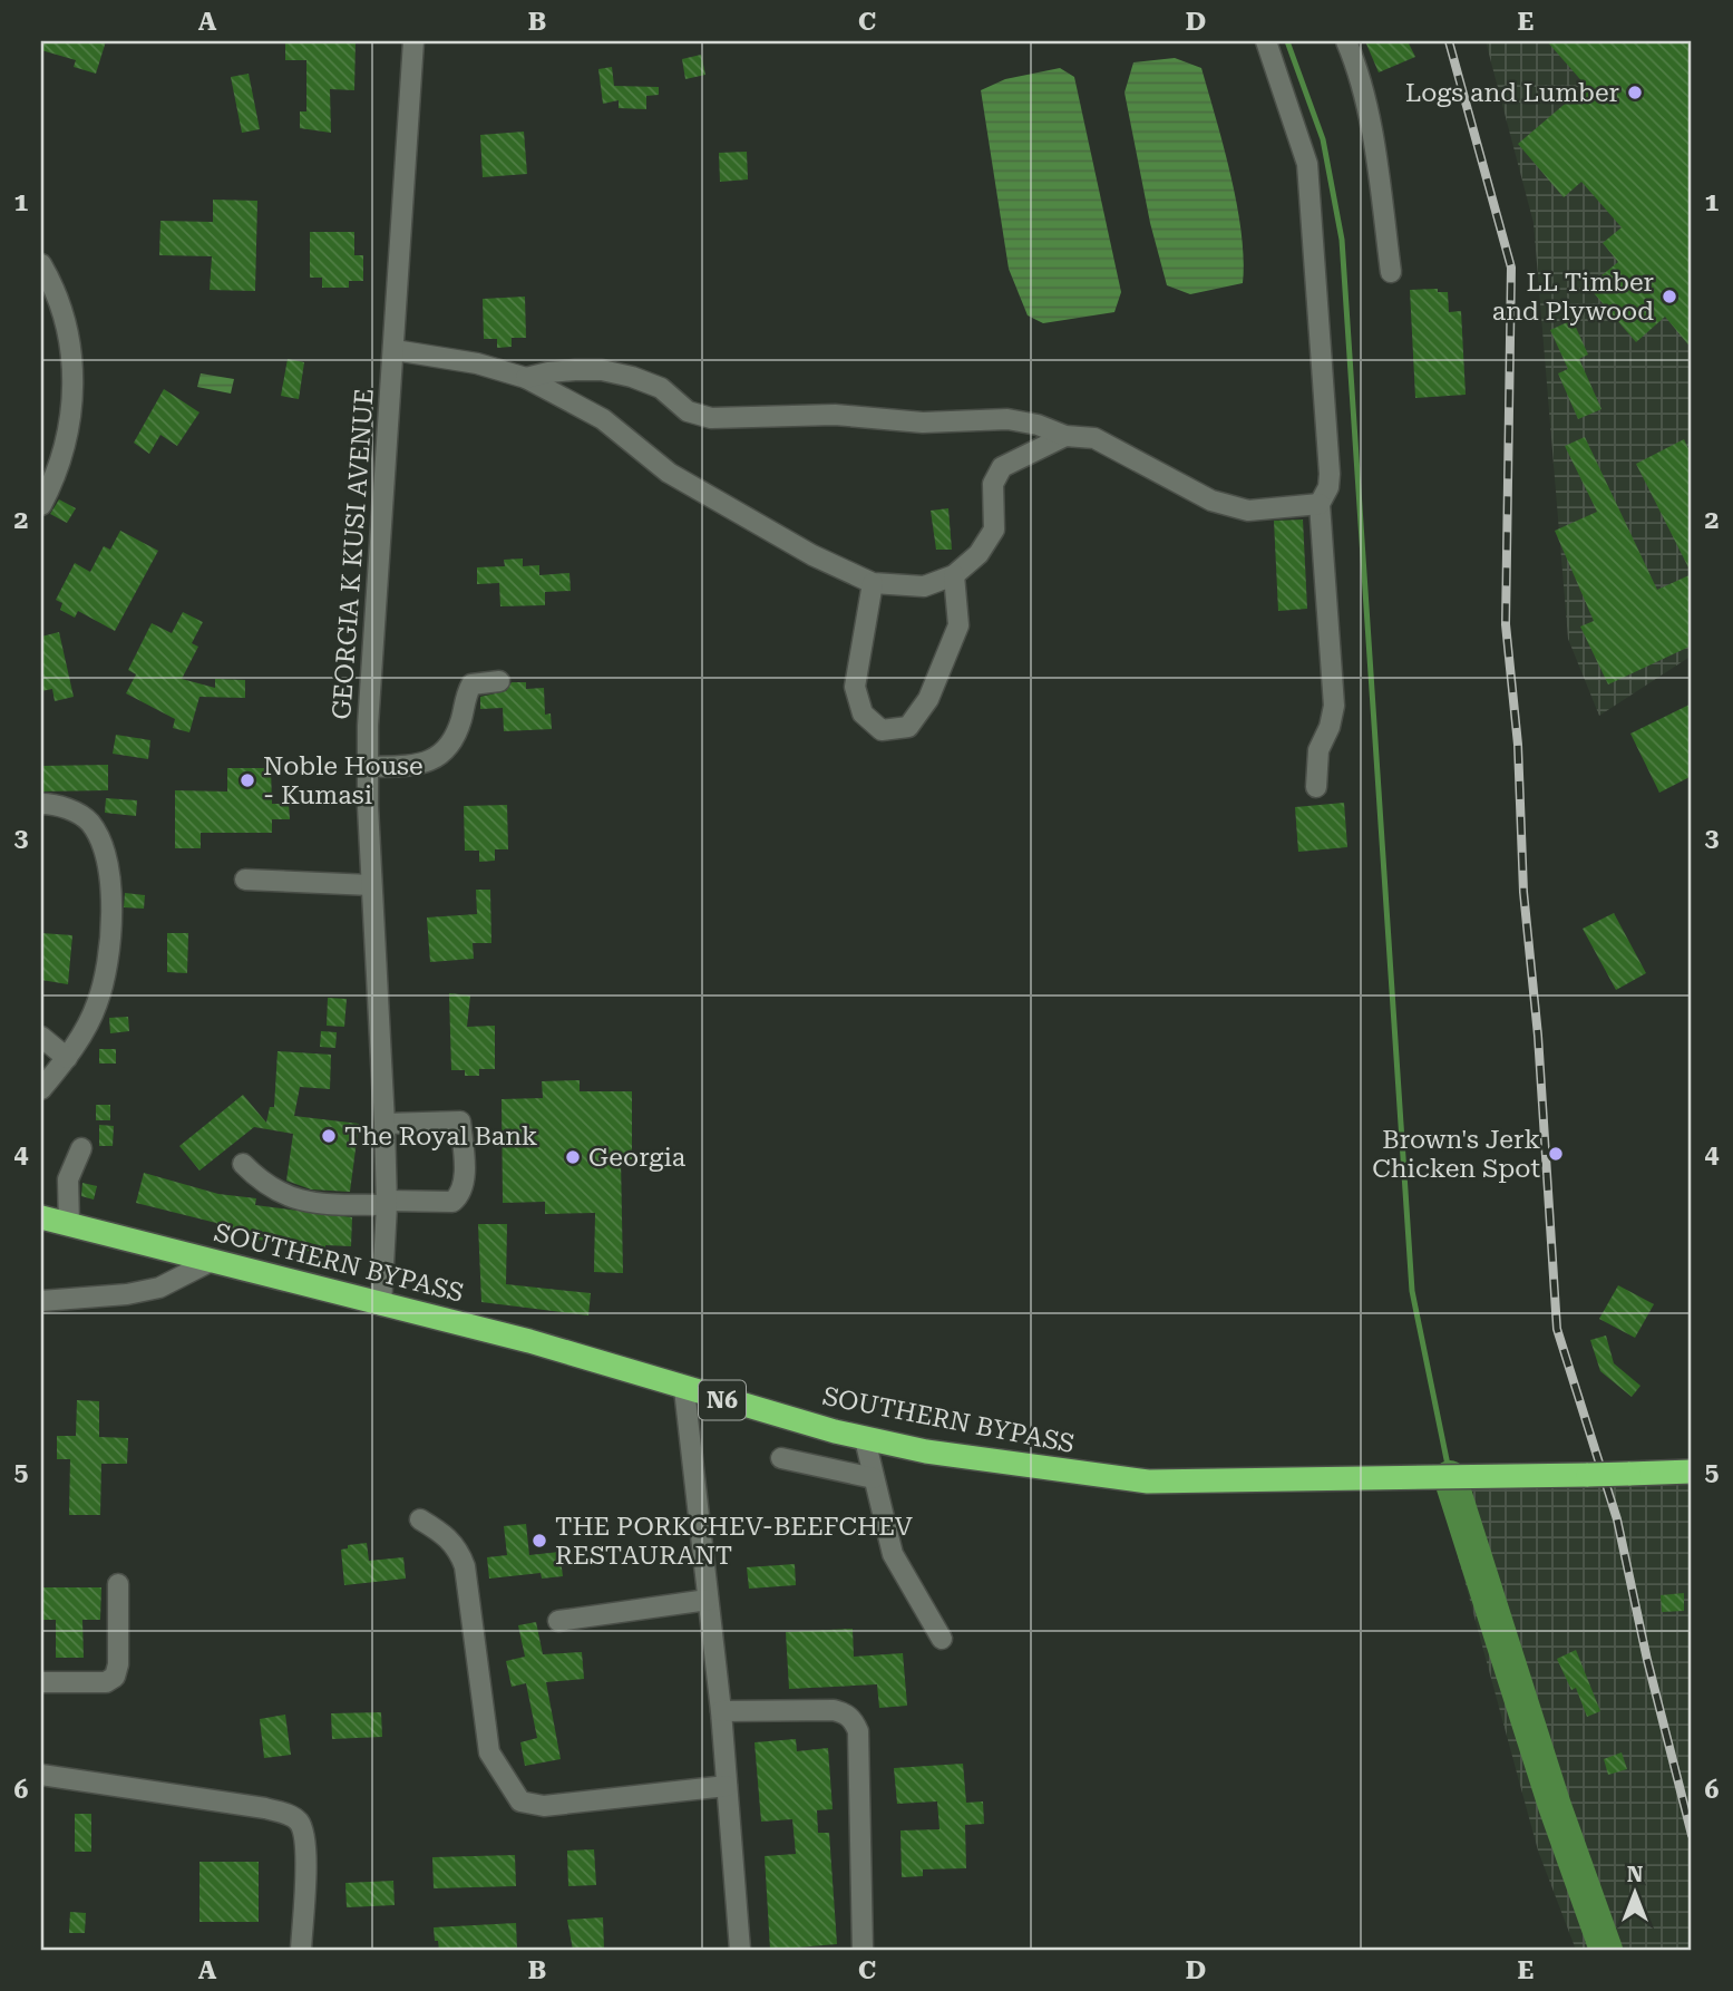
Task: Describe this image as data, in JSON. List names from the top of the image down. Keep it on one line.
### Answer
{"streets":{"highway":["SOUTHERN BYPASS","N6"],"street":["GEORGIA K KUSI AVENUE"]},"crossings":[["GEORGIA K KUSI AVENUE","SOUTHERN BYPASS"]],"places":["Logs and Lumber","LL Timber and Plywood","Noble House - Kumasi","The Royal Bank","Brown's Jerk Chicken Spot","Georgia","THE PORKCHEV-BEEFCHEV RESTAURANT"],"north":"top","grid":{"columns":["A","B","C","D","E"],"rows":["1","2","3","4","5","6"]}}
